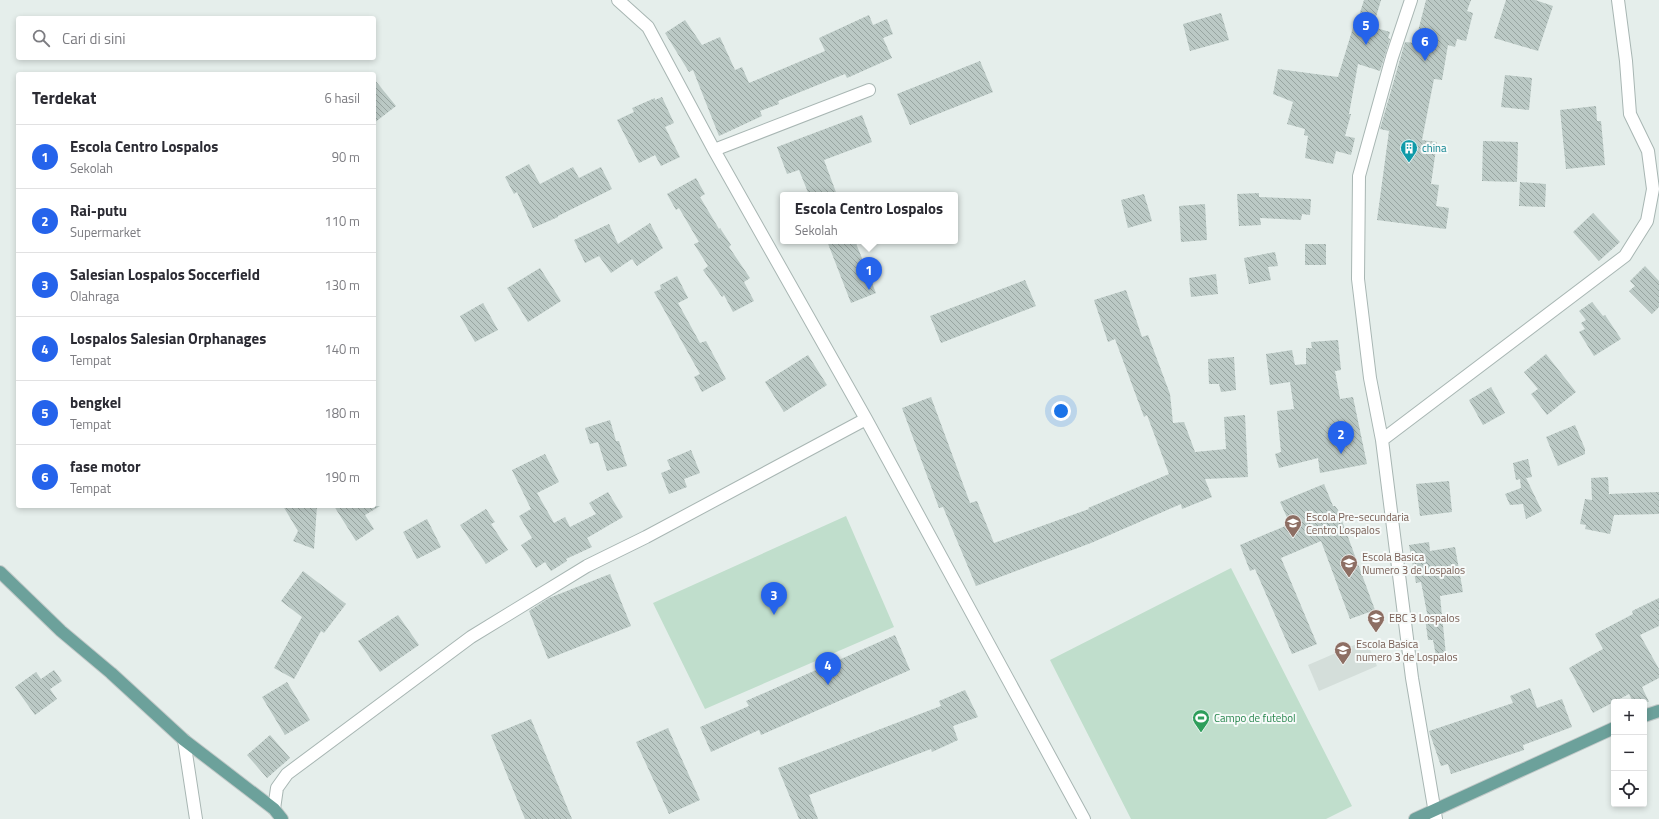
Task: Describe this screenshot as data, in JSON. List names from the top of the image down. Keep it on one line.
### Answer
{"places":{"building":["china"],"school or university":["Escola Pre-secundaria Centro Lospalos","Escola Basica Numero 3 de Lospalos","EBC 3 Lospalos","Escola Basica numero 3 de Lospalos"],"sports":["Campo de futebol"]},"page":{"pins":["5","6","1","2","3","4"],"search":"Cari di sini","heading":["Terdekat","6 hasil"],"list":[{"mark":"1","name":"Escola Centro Lospalos","note":"Sekolah","value":"90 m"},{"mark":"2","name":"Rai-putu","note":"Supermarket","value":"110 m"},{"mark":"3","name":"Salesian Lospalos Soccerfield","note":"Olahraga","value":"130 m"},{"mark":"4","name":"Lospalos Salesian Orphanages","note":"Tempat","value":"140 m"},{"mark":"5","name":"bengkel","note":"Tempat","value":"180 m"},{"mark":"6","name":"fase motor","note":"Tempat","value":"190 m"}],"popup":["Escola Centro Lospalos","Sekolah"],"map_buttons":["+","−"]}}
